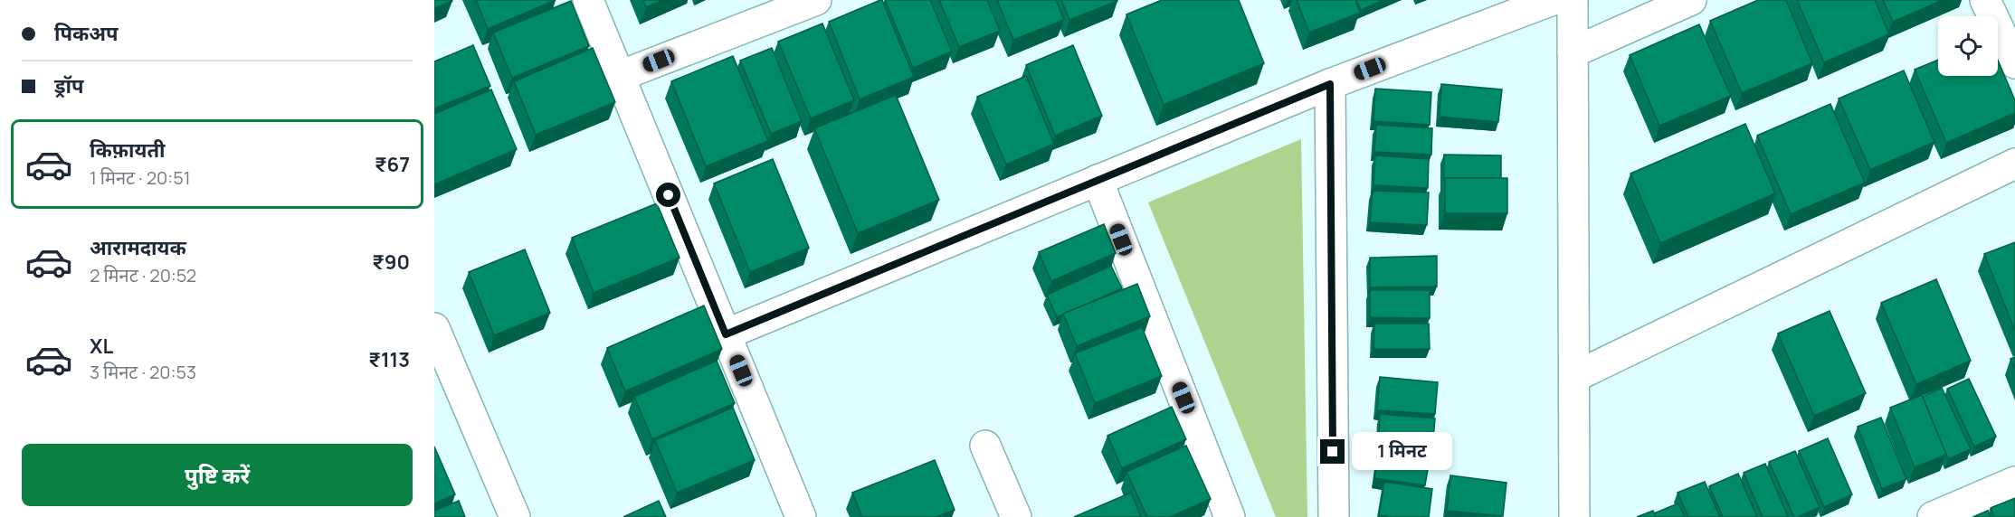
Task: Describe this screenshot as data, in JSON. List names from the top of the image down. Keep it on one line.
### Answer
{"page":{"banner":["पिकअप","ड्रॉप"],"list":[{"name":"किफ़ायती","note":"1 मिनट · 20:51","value":"₹67"},{"name":"आरामदायक","note":"2 मिनट · 20:52","value":"₹90"},{"name":"XL","note":"3 मिनट · 20:53","value":"₹113"}],"bubble":"1 मिनट","buttons":"पुष्टि करें"}}
